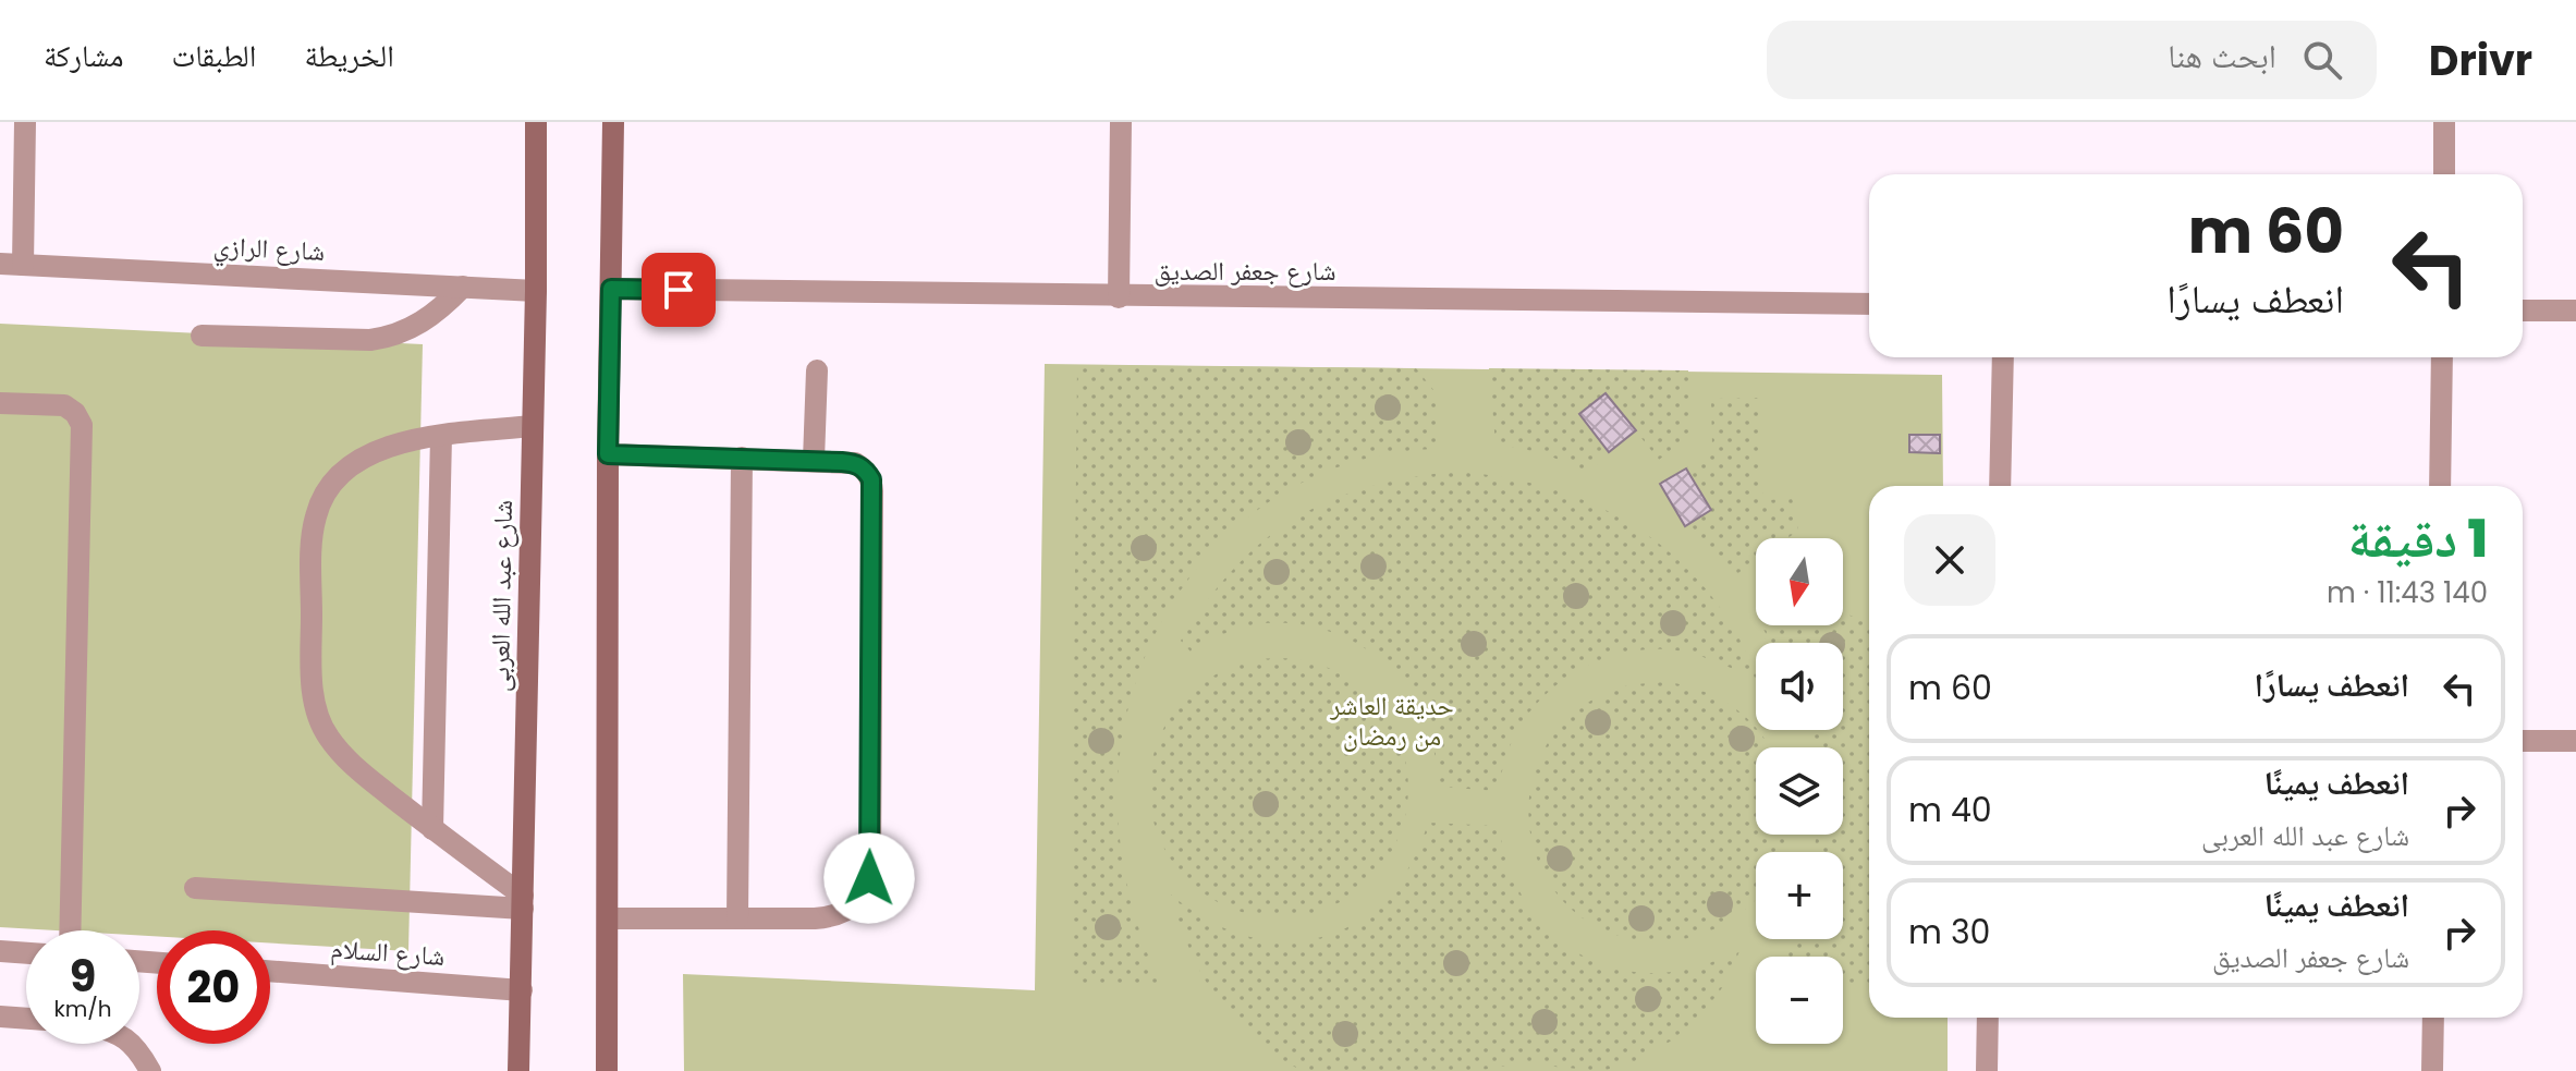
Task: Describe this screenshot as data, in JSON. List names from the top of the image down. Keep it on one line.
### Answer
{"streets":{"main road":["شارع عبد الله العربى"],"street":["شارع الرازي","شارع جعفر الصديق","شارع السلام"]},"crossings":[["شارع الرازي","شارع عبد الله العربى"],["شارع عبد الله العربى","شارع السلام"]],"parks":["حديقة العاشر من رمضان"],"north":"bottom","page":{"header":"Drivr","search":"ابحث هنا","nav":["الخريطة","الطبقات","مشاركة"],"turn":["60 m","انعطف يسارًا"],"heading":["1 دقيقة","140 m · 11:43"],"map_buttons":["+","−"],"list":[{"name":"انعطف يسارًا","value":"60 m"},{"name":"انعطف يمينًا","note":"شارع عبد الله العربى","value":"40 m"},{"name":"انعطف يمينًا","note":"شارع جعفر الصديق","value":"30 m"}],"speed":"9 km/h","limit":"20"}}
